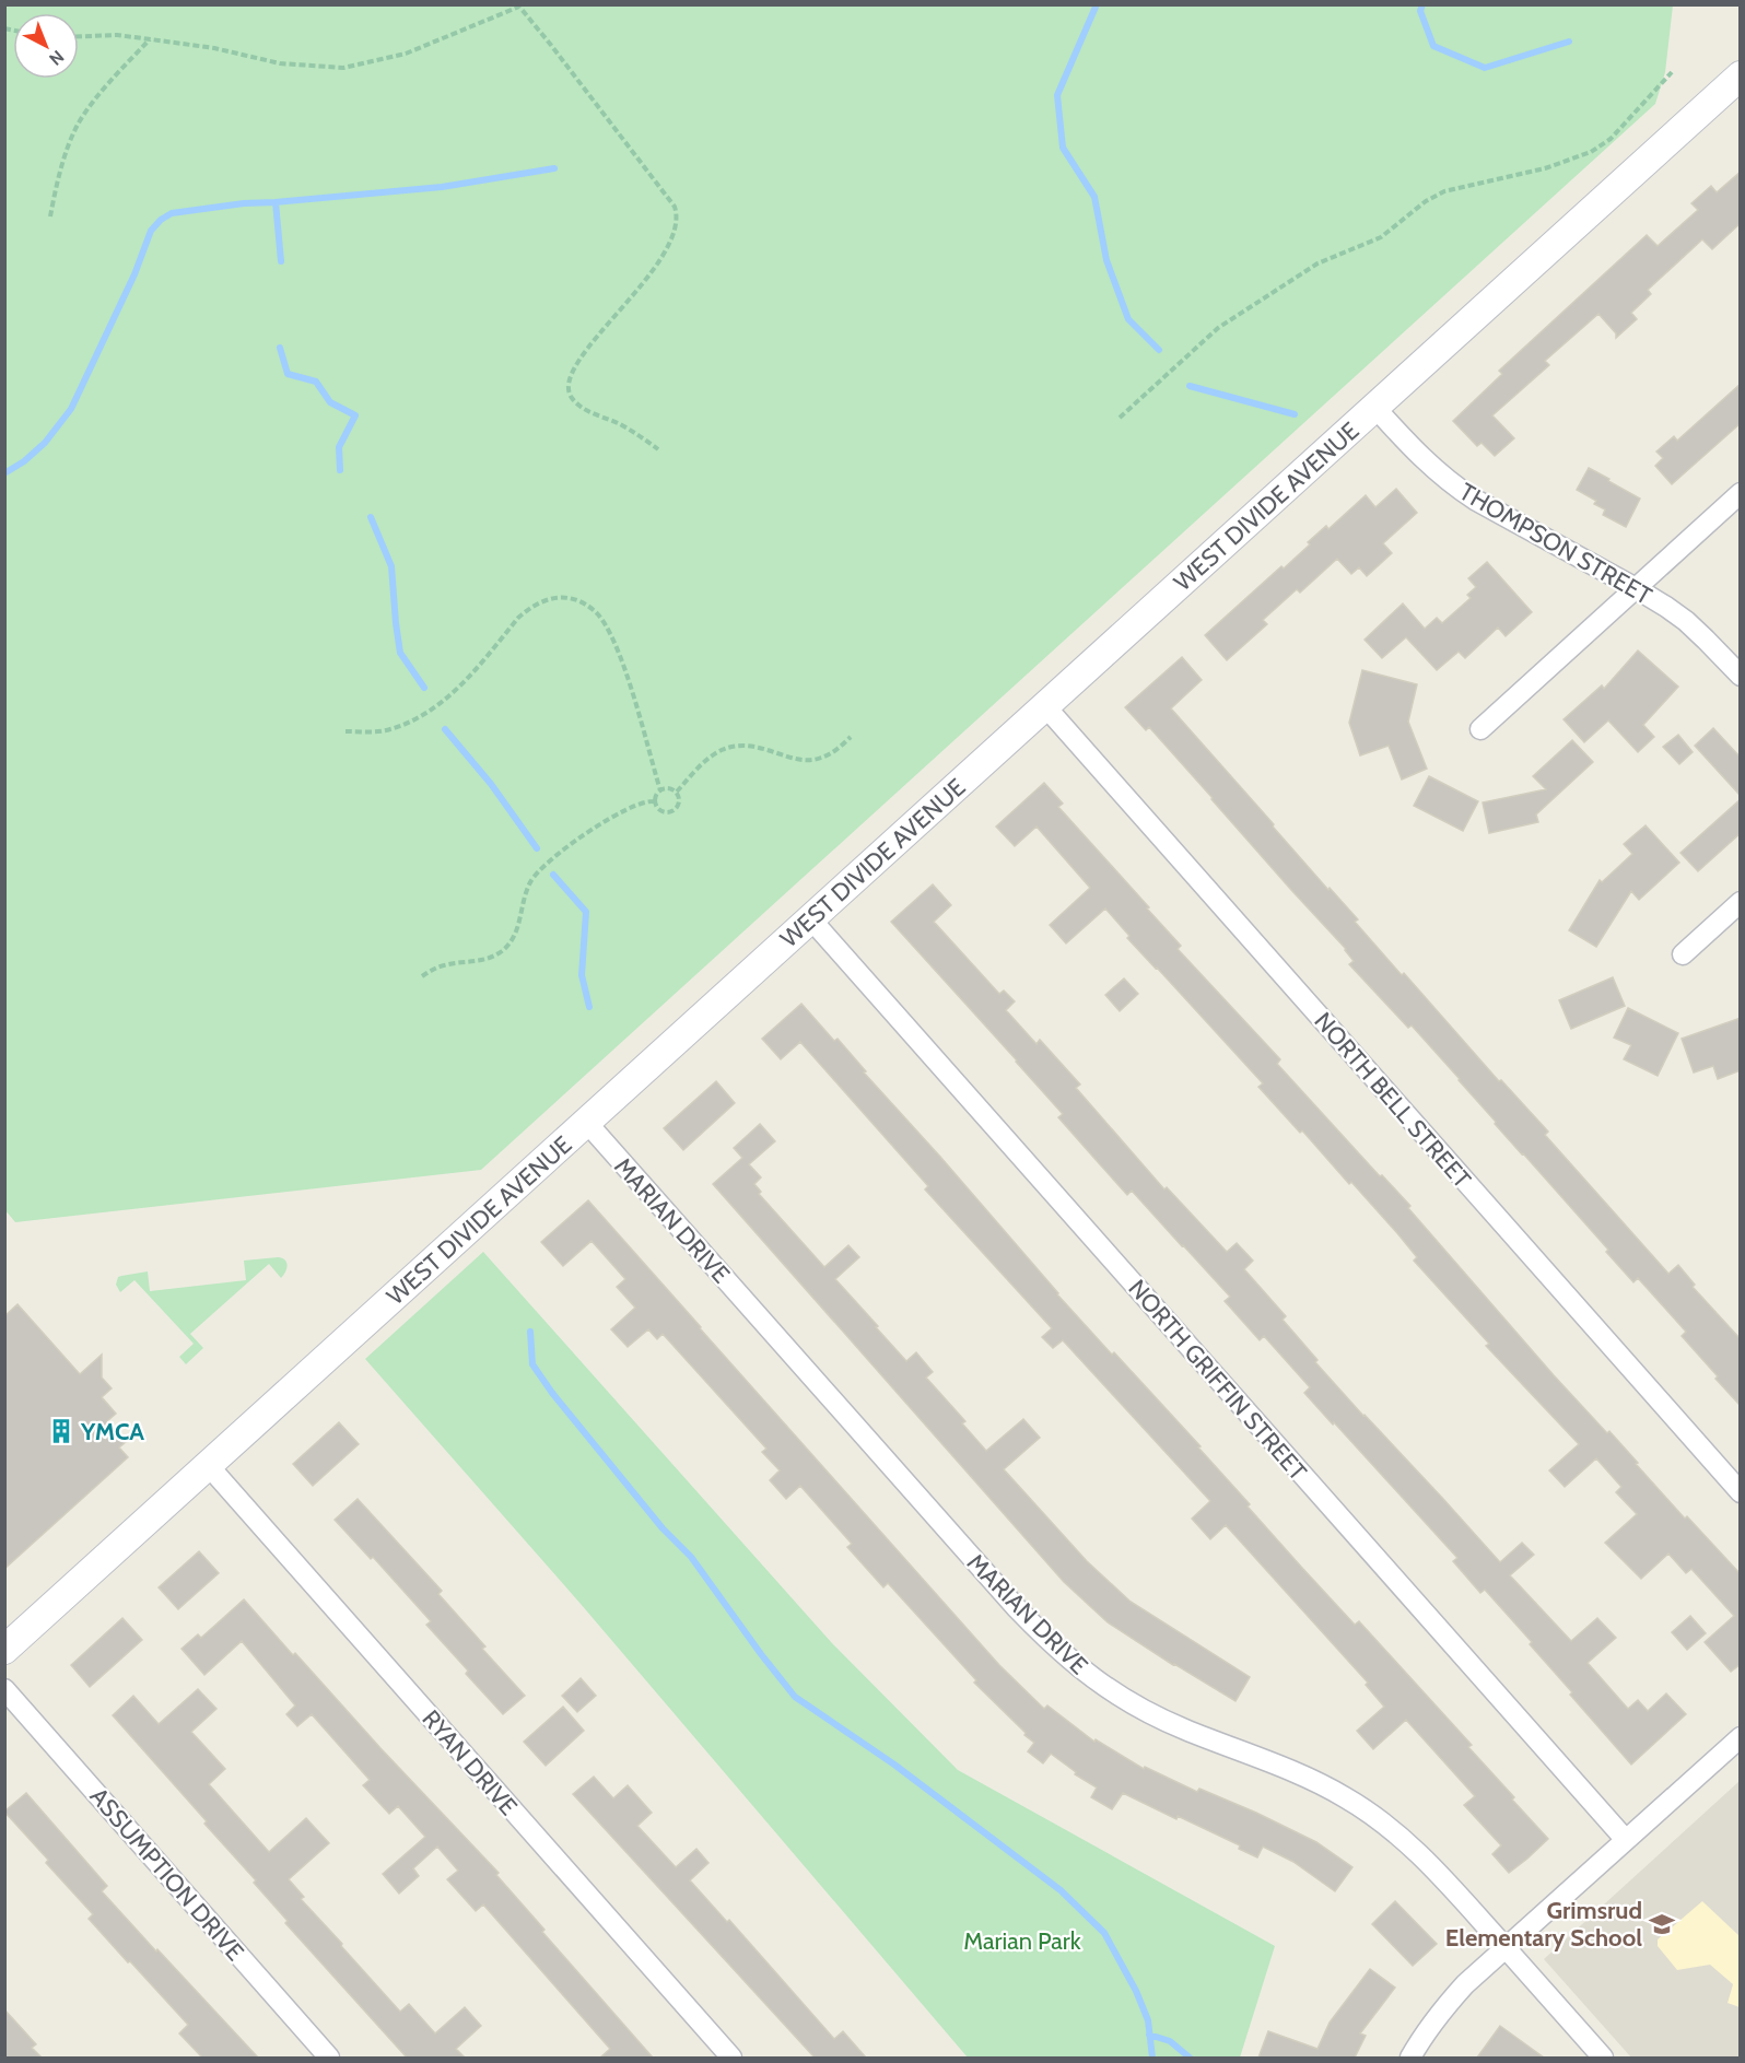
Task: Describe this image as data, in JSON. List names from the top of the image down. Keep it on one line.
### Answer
{"streets":{"street":["WEST DIVIDE AVENUE","THOMPSON STREET","NORTH BELL STREET","MARIAN DRIVE","NORTH GRIFFIN STREET","RYAN DRIVE","ASSUMPTION DRIVE"]},"crossings":[["WEST DIVIDE AVENUE","THOMPSON STREET"],["WEST DIVIDE AVENUE","NORTH BELL STREET"],["WEST DIVIDE AVENUE","MARIAN DRIVE"],["WEST DIVIDE AVENUE","NORTH GRIFFIN STREET"],["WEST DIVIDE AVENUE","RYAN DRIVE"]],"parks":["Marian Park"],"places":{"building":["YMCA"],"school or university":["Grimsrud Elementary School"]},"north":"bottom right"}
